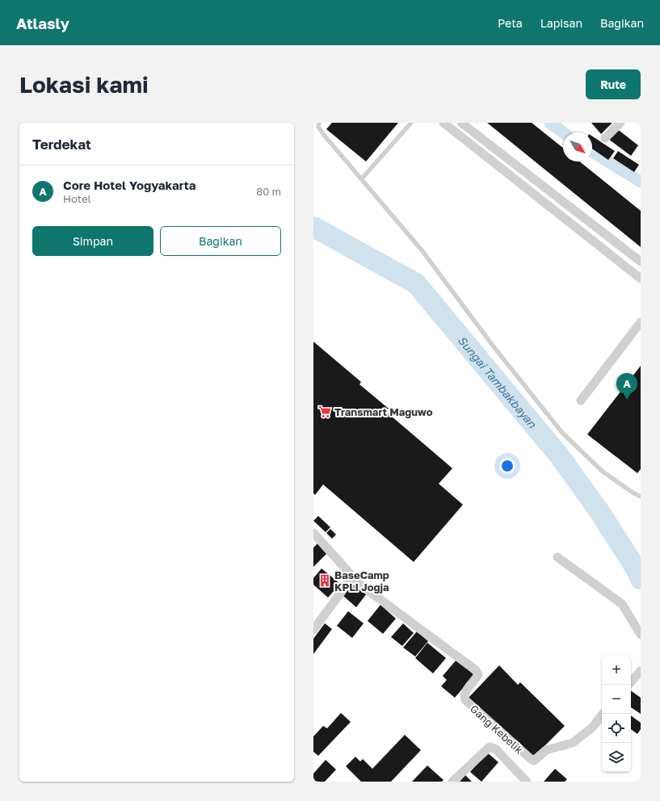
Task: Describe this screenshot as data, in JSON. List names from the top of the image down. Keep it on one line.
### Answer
{"streets":{"street":["Gang Kebelik"]},"water":["Sungai Tambakbayan"],"places":{"supermarket":["Transmart Maguwo"],"building":["BaseCamp KPLI Jogja"]},"north":"bottom right","page":{"header":"Atlasly","nav":["Peta","Lapisan","Bagikan"],"buttons":["Rute",["Simpan","Bagikan"]],"title":"Lokasi kami","heading":"Terdekat","list":[{"mark":"A","name":"Core Hotel Yogyakarta","note":"Hotel","value":"80 m"}],"pins":"A","map_buttons":["+","−"]}}
